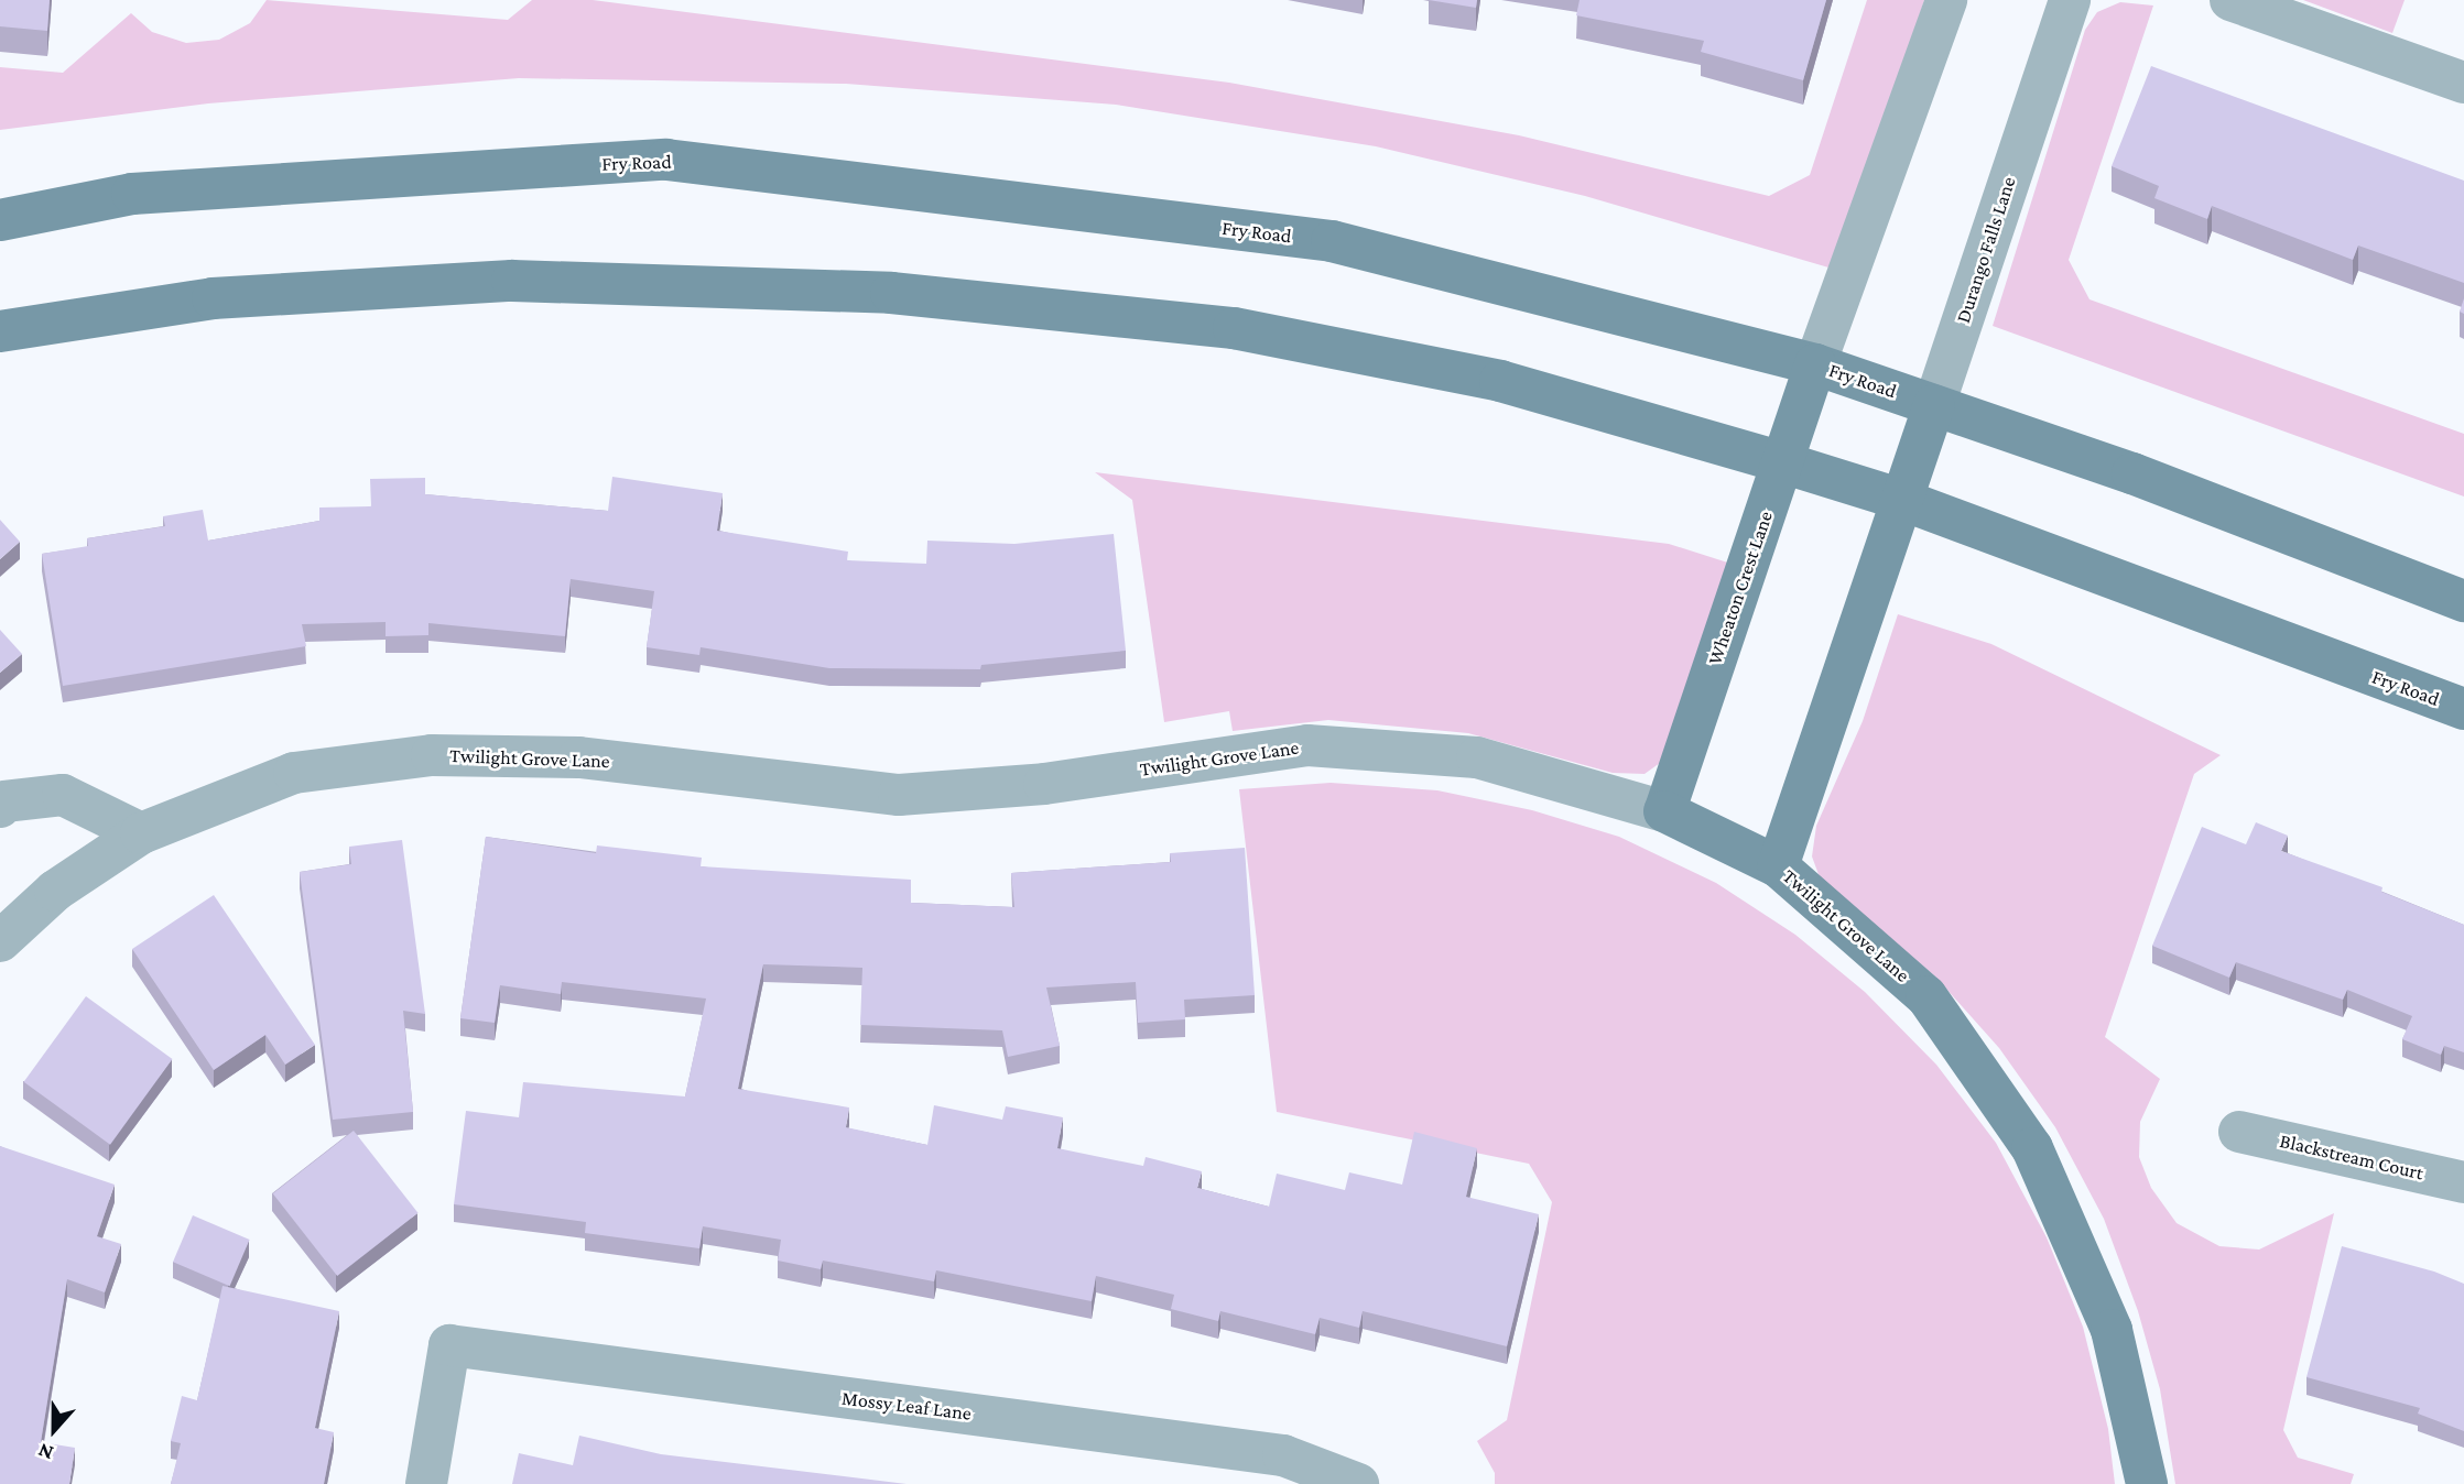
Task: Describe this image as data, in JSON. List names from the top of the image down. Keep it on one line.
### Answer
{"streets":{"main road":["Fry Road","Durango Falls Lane","Wheaton Crest Lane","Twilight Grove Lane"],"street":["Blackstream Court","Mossy Leaf Lane"]},"crossings":[["Fry Road","Durango Falls Lane"],["Fry Road","Wheaton Crest Lane"],["Wheaton Crest Lane","Twilight Grove Lane"]],"north":"bottom"}
